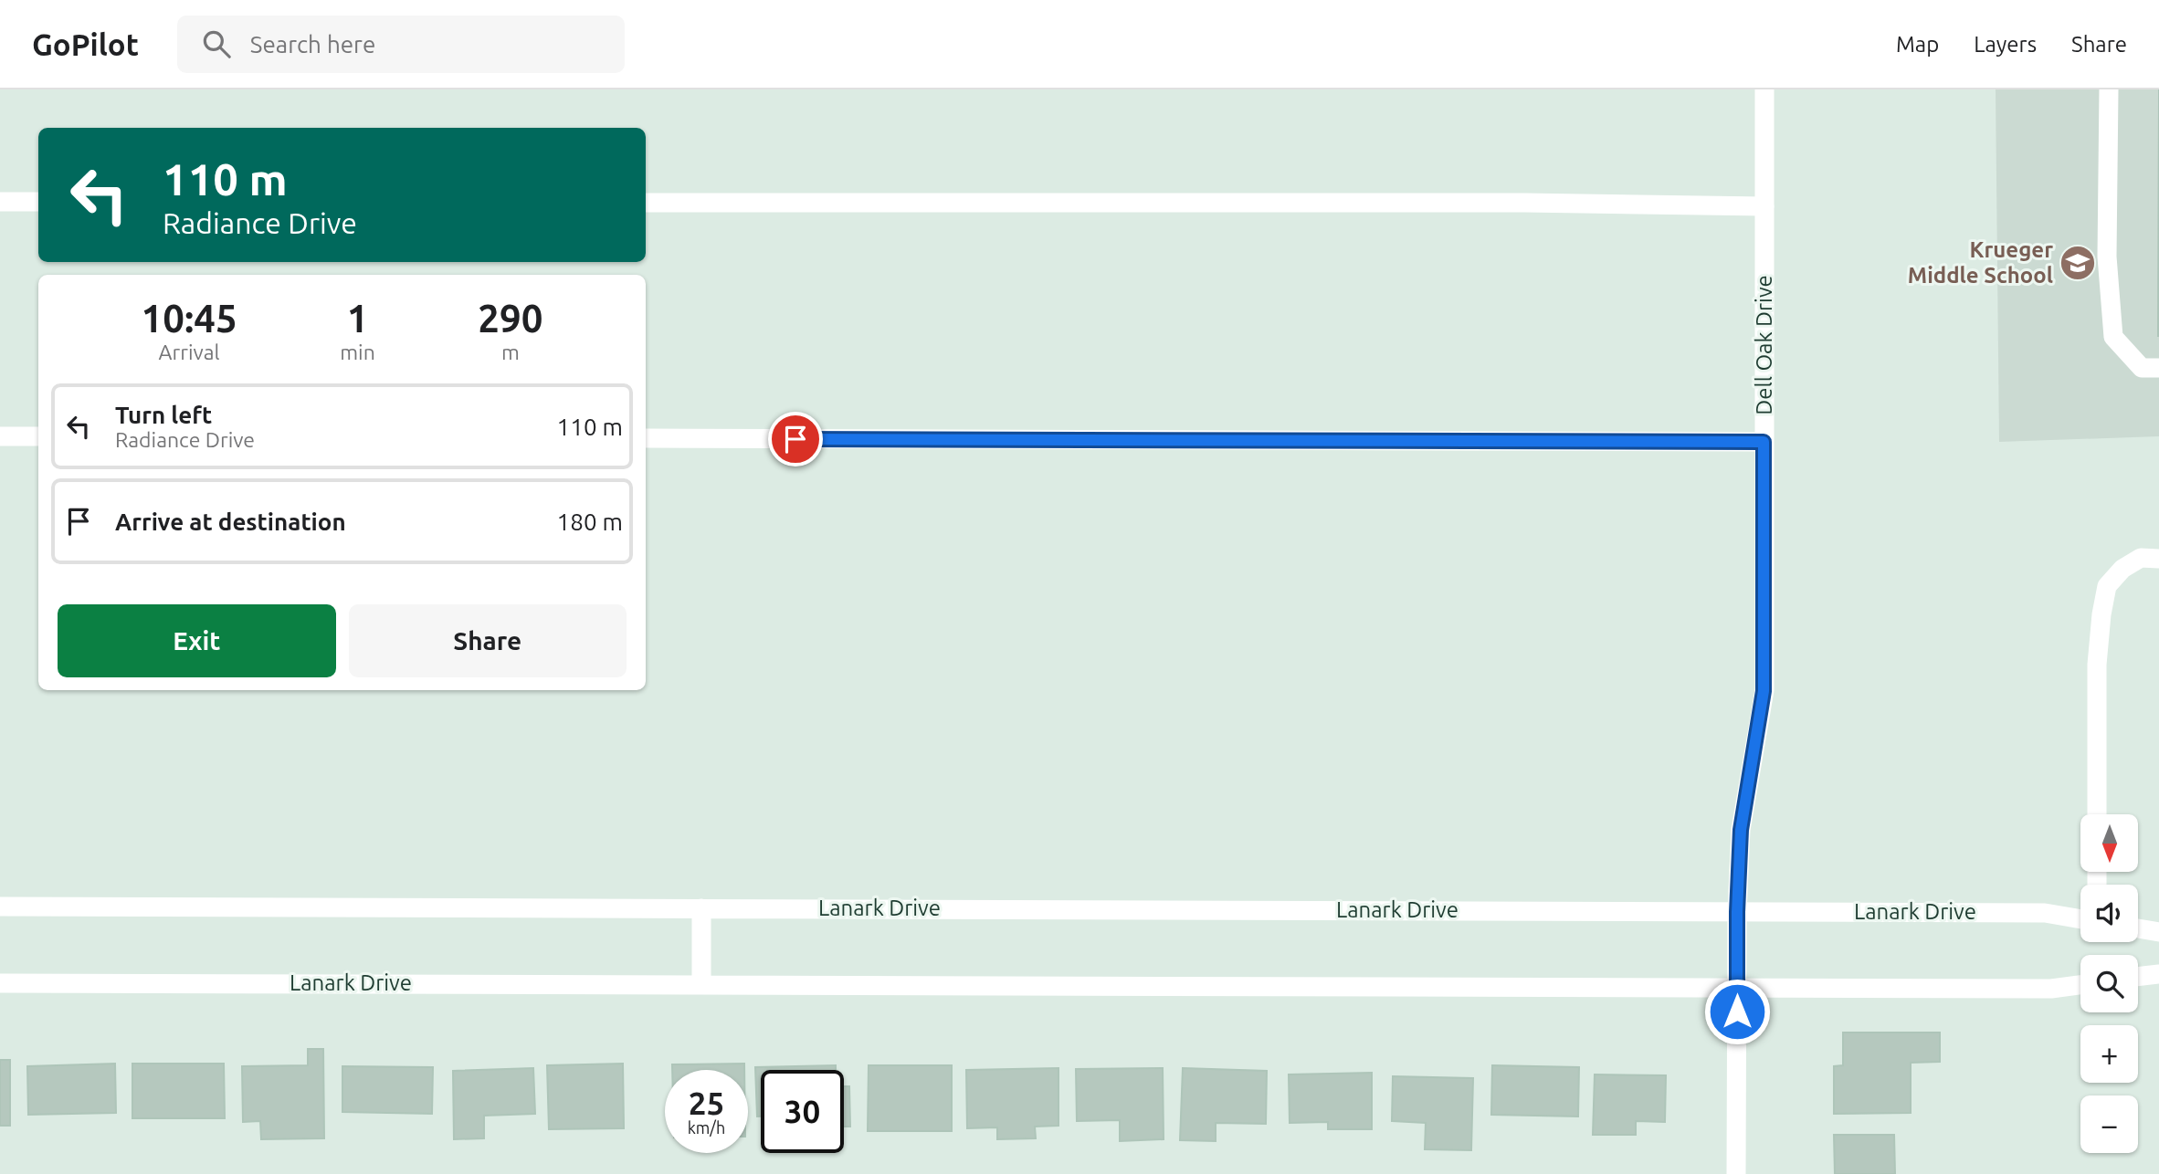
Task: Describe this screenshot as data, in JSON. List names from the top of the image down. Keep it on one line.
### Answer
{"streets":{"street":["Dell Oak Drive","Lanark Drive"]},"crossings":[["Dell Oak Drive","Lanark Drive"]],"places":{"school or university":["Krueger Middle School"]},"north":"bottom","page":{"header":"GoPilot","search":"Search here","nav":["Map","Layers","Share"],"turn":["110 m","Radiance Drive"],"eta":["10:45","Arrival","1","min","290","m"],"list":[{"name":"Turn left","note":"Radiance Drive","value":"110 m"},{"name":"Arrive at destination","value":"180 m"}],"buttons":["Exit","Share"],"map_buttons":["+","−"],"speed":"25 km/h","limit":"30"}}
